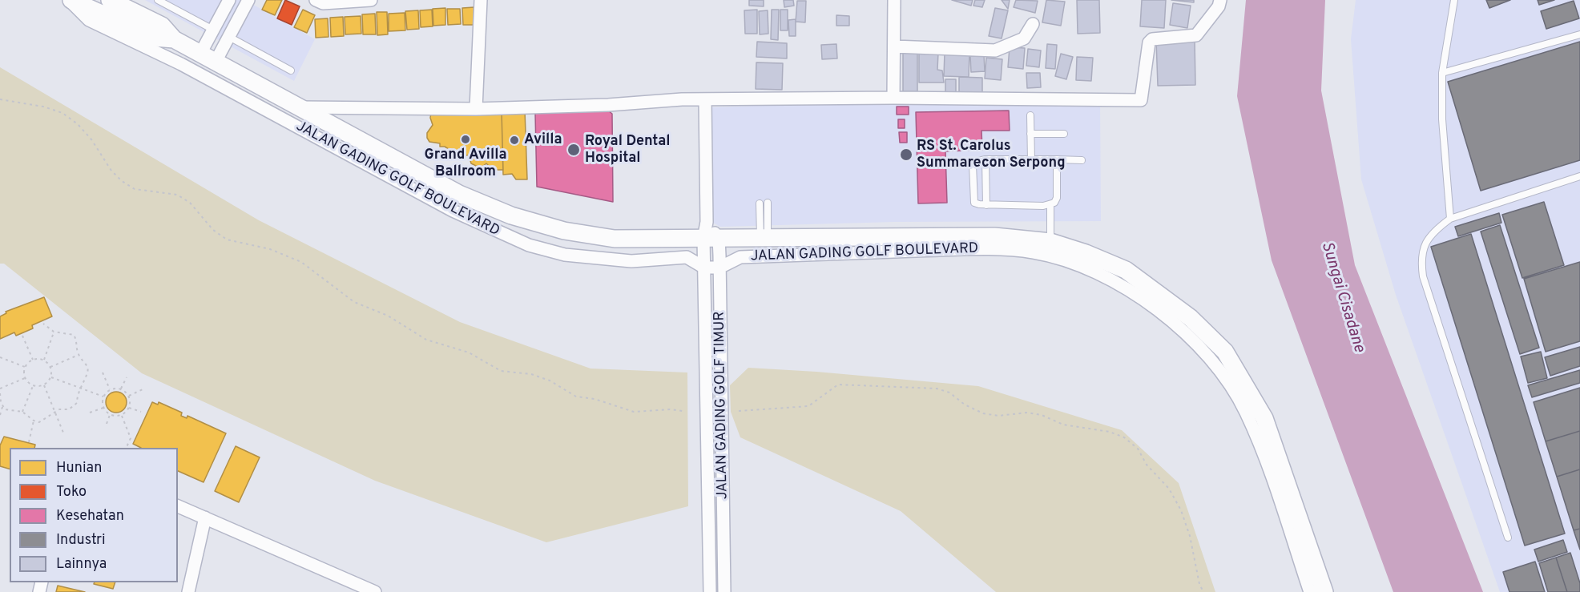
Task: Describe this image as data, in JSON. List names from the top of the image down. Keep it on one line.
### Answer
{"streets":{"main road":["JALAN GADING GOLF BOULEVARD"],"street":["JALAN GADING GOLF TIMUR"]},"crossings":[["JALAN GADING GOLF BOULEVARD","JALAN GADING GOLF TIMUR"]],"water":["Sungai Cisadane"],"places":["Grand Avilla Ballroom","Avilla","Royal Dental Hospital","RS St. Carolus Summarecon Serpong"],"legend":["Hunian","Toko","Kesehatan","Industri","Lainnya"]}
